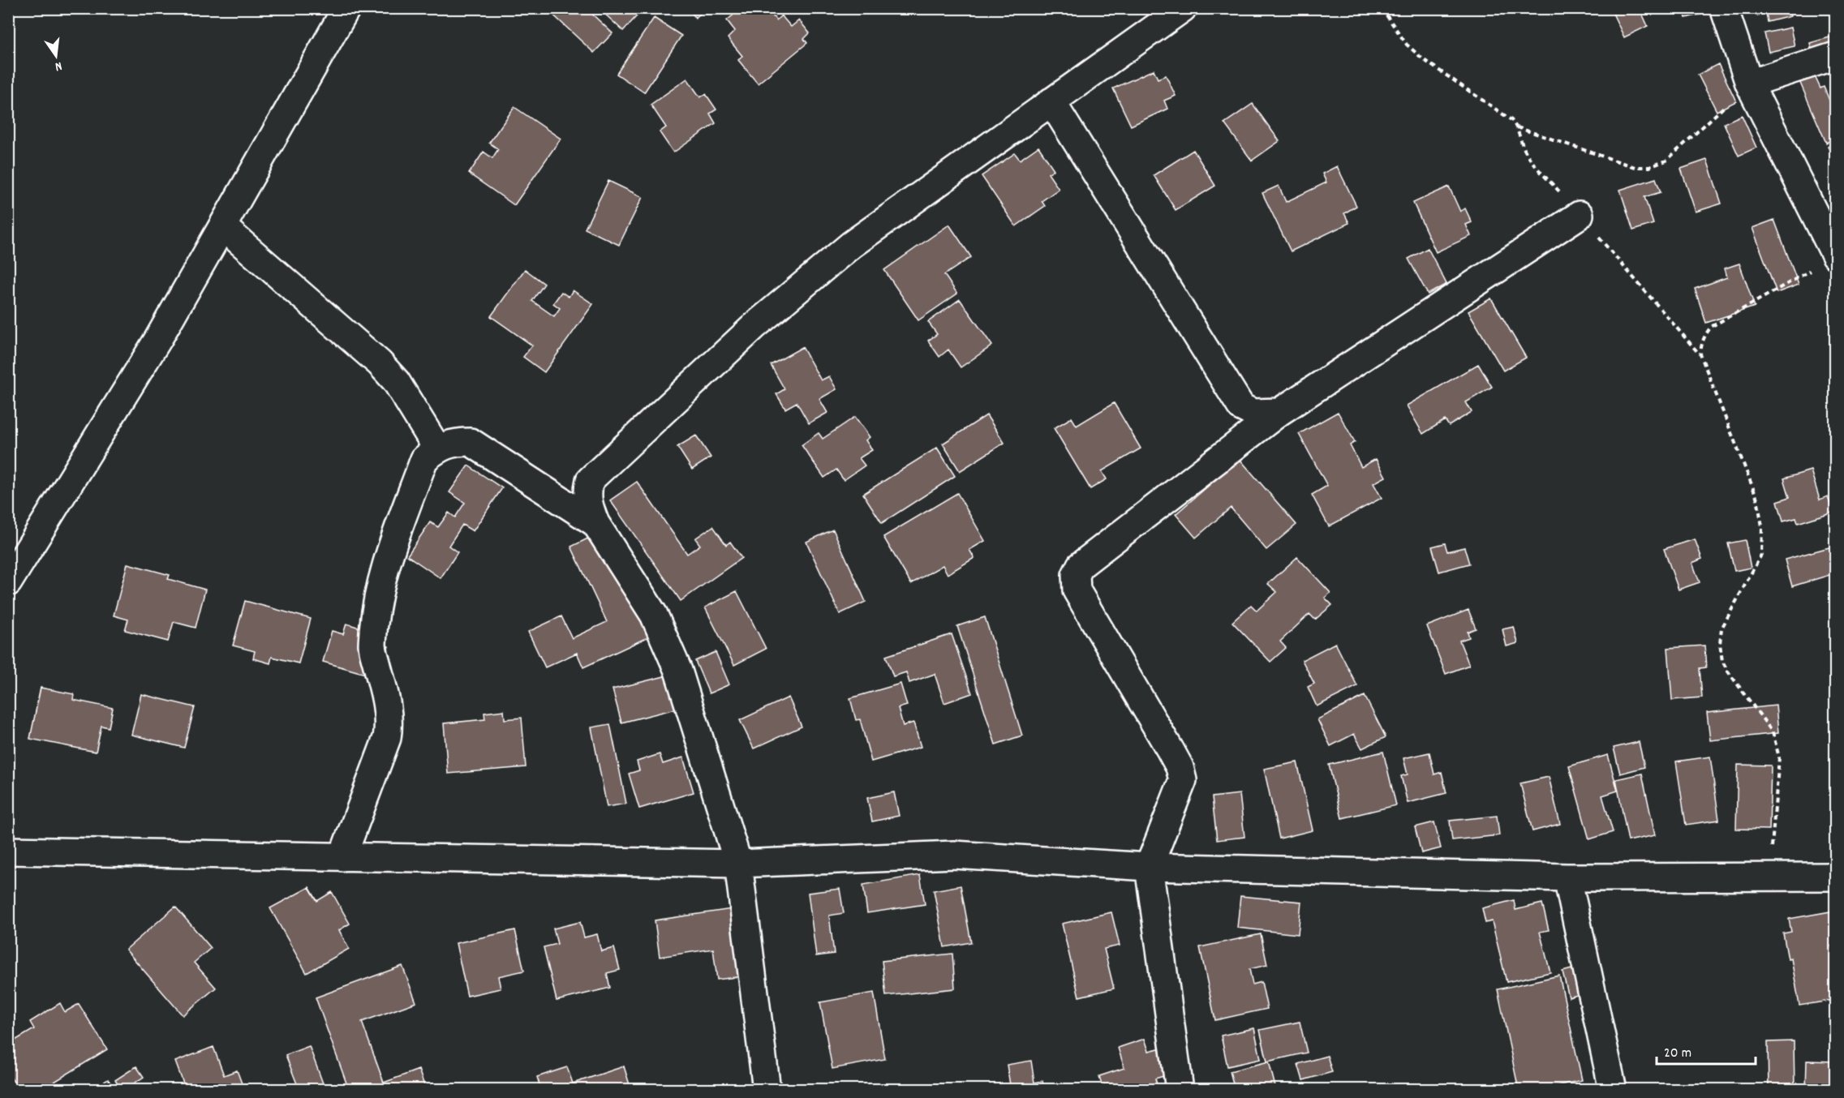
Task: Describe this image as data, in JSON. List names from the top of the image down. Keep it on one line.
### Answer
{"scale_bar":"20 m","north":"bottom"}
